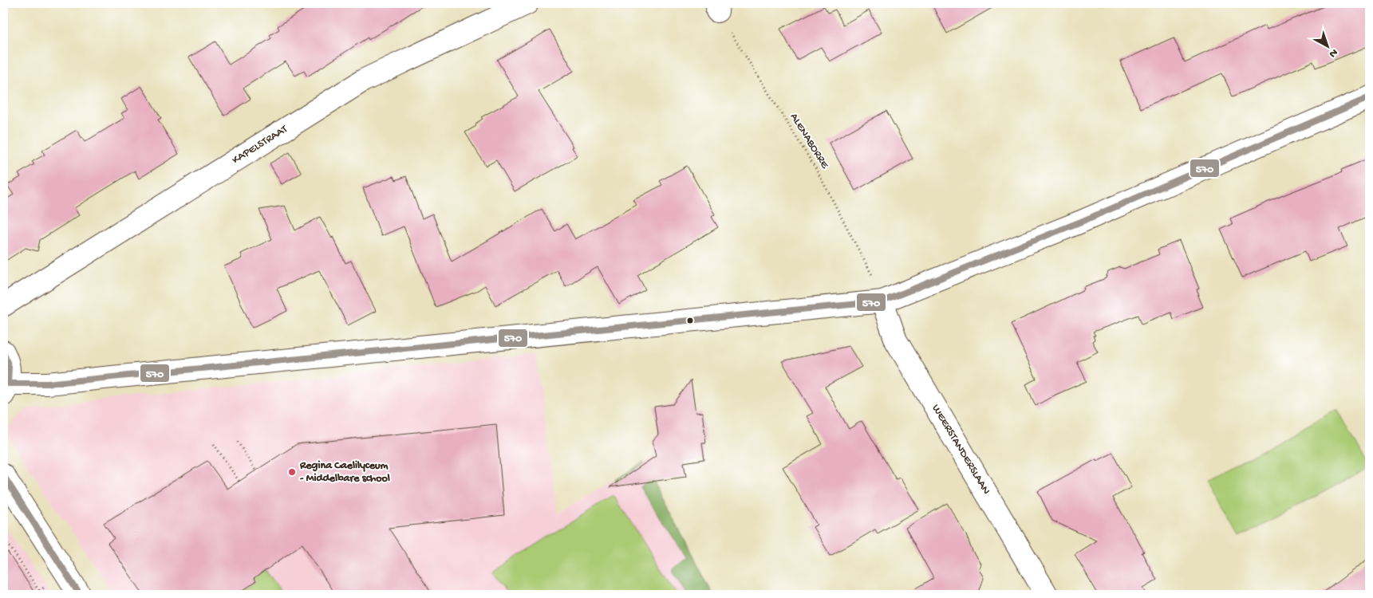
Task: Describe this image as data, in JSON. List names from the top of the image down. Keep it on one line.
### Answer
{"streets":{"street":["KAPELSTRAAT","WEERSTANDERSLAAN"],"path":["ALENABORRE"]},"crossings":[["ALENABORRE","WEERSTANDERSLAAN"]],"places":["Regina Caelilyceum - Middelbare school"],"lines":["transit line 570"],"north":"bottom right"}
